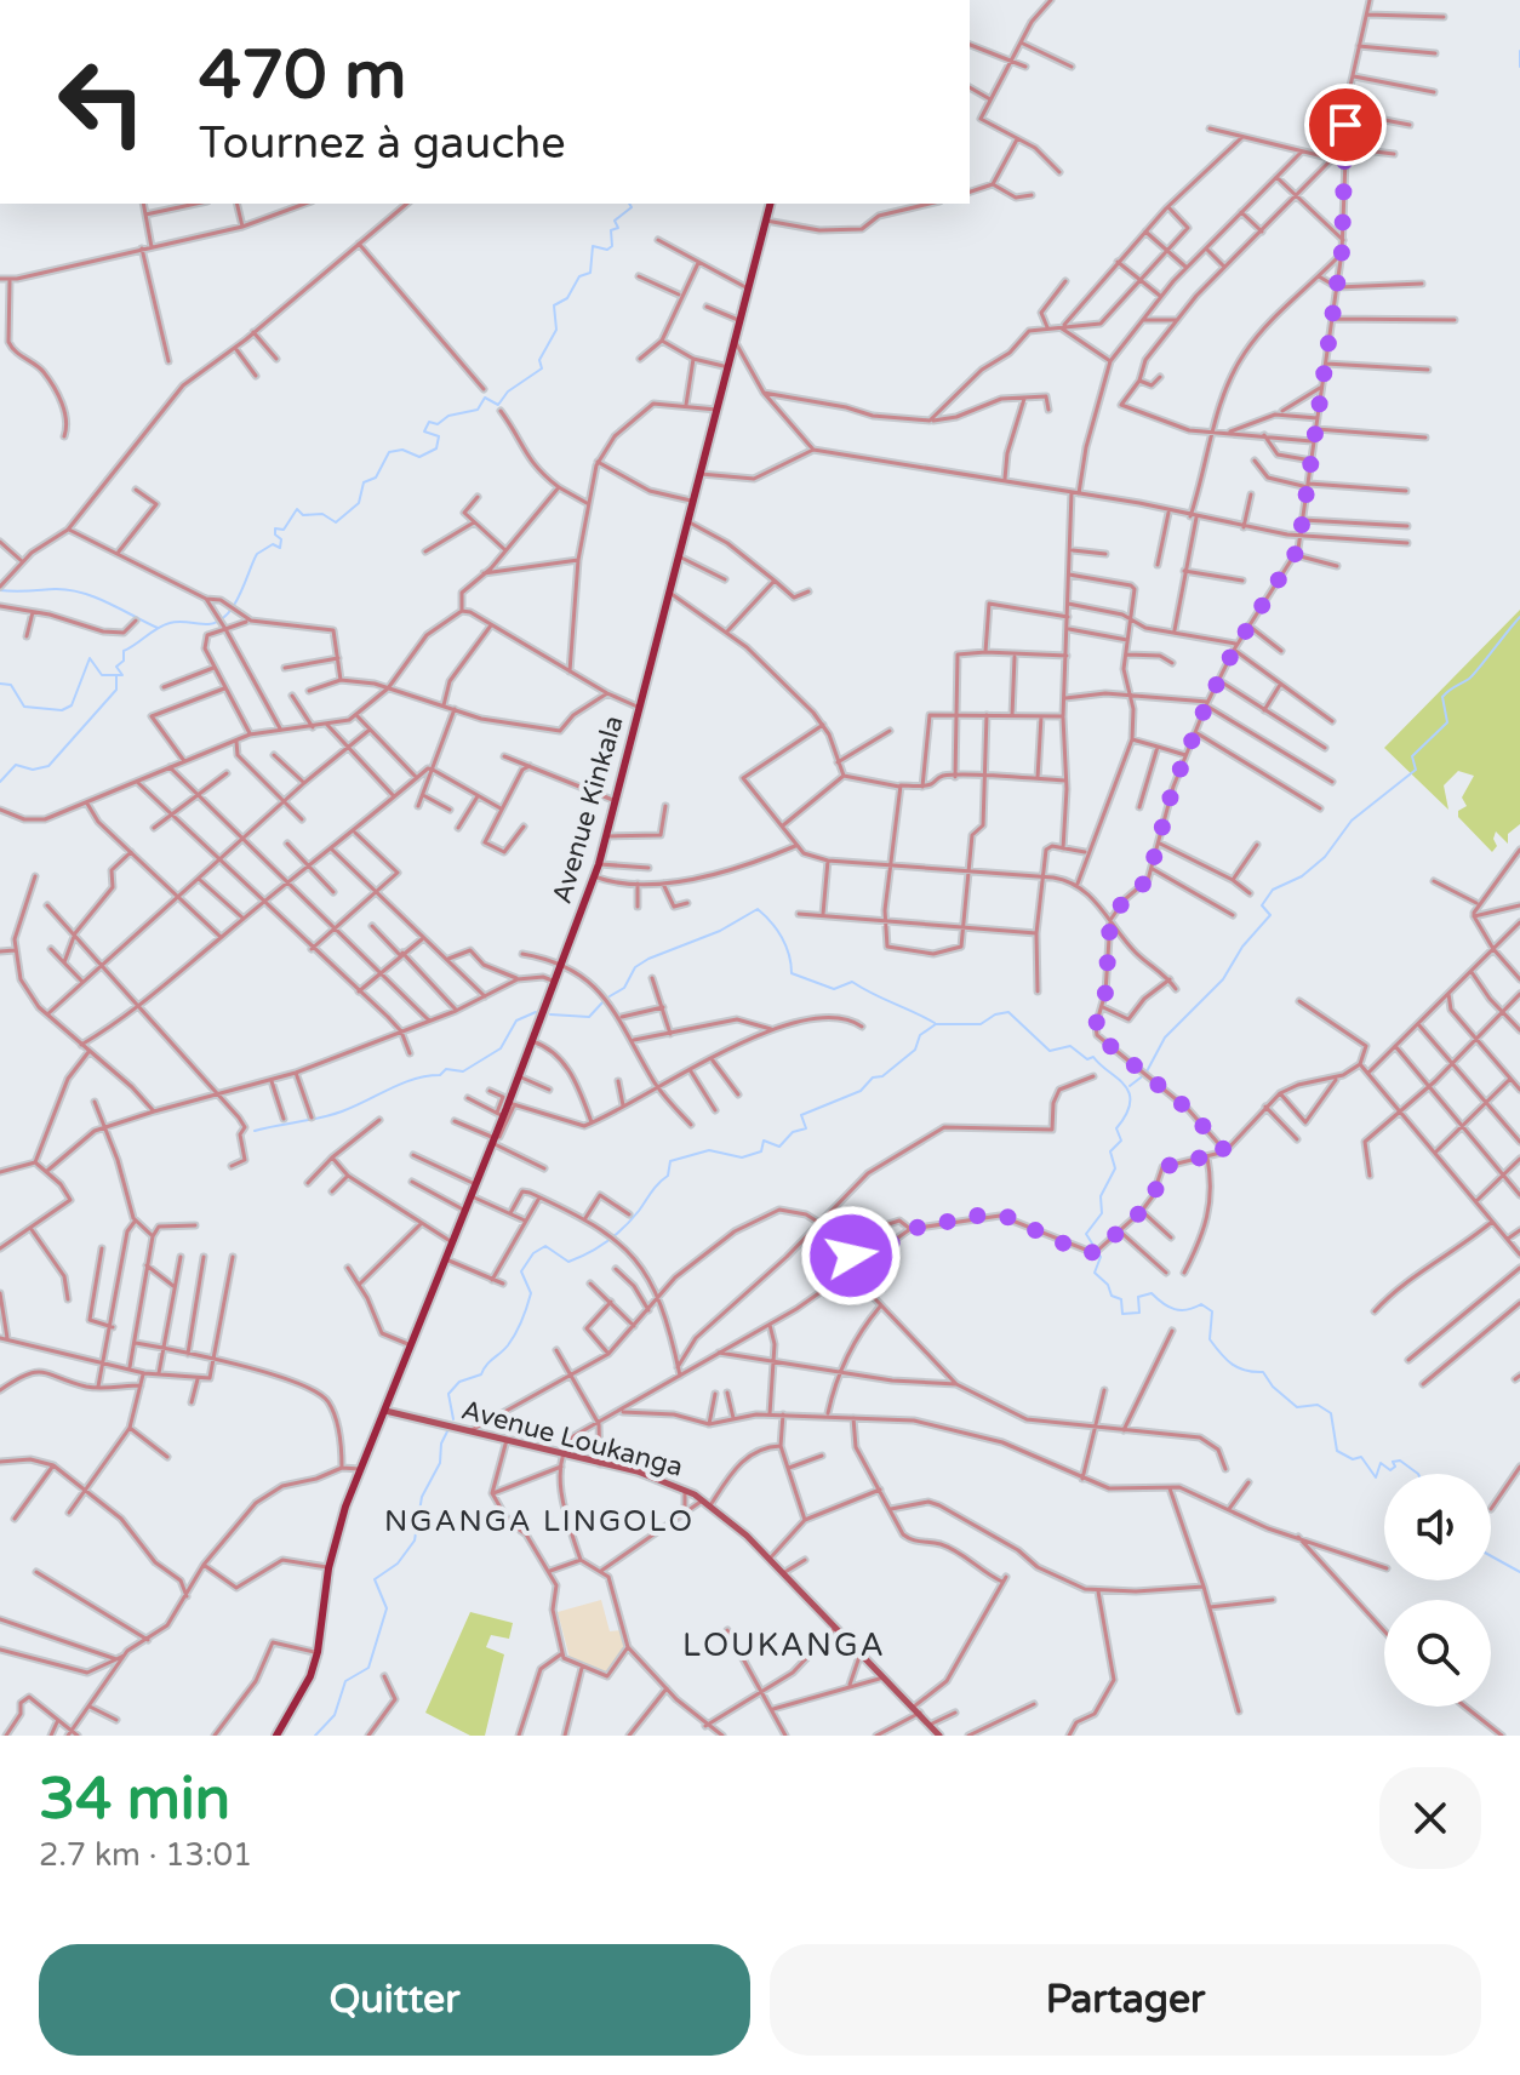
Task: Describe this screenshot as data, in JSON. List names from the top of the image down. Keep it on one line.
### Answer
{"streets":{"main road":["Avenue Kinkala","Avenue Loukanga"]},"crossings":[["Avenue Kinkala","Avenue Loukanga"]],"districts":["NGANGA LINGOLO","LOUKANGA"],"page":{"turn":["470 m","Tournez à gauche"],"heading":["34 min","2.7 km · 13:01"],"buttons":["Quitter","Partager"]}}
